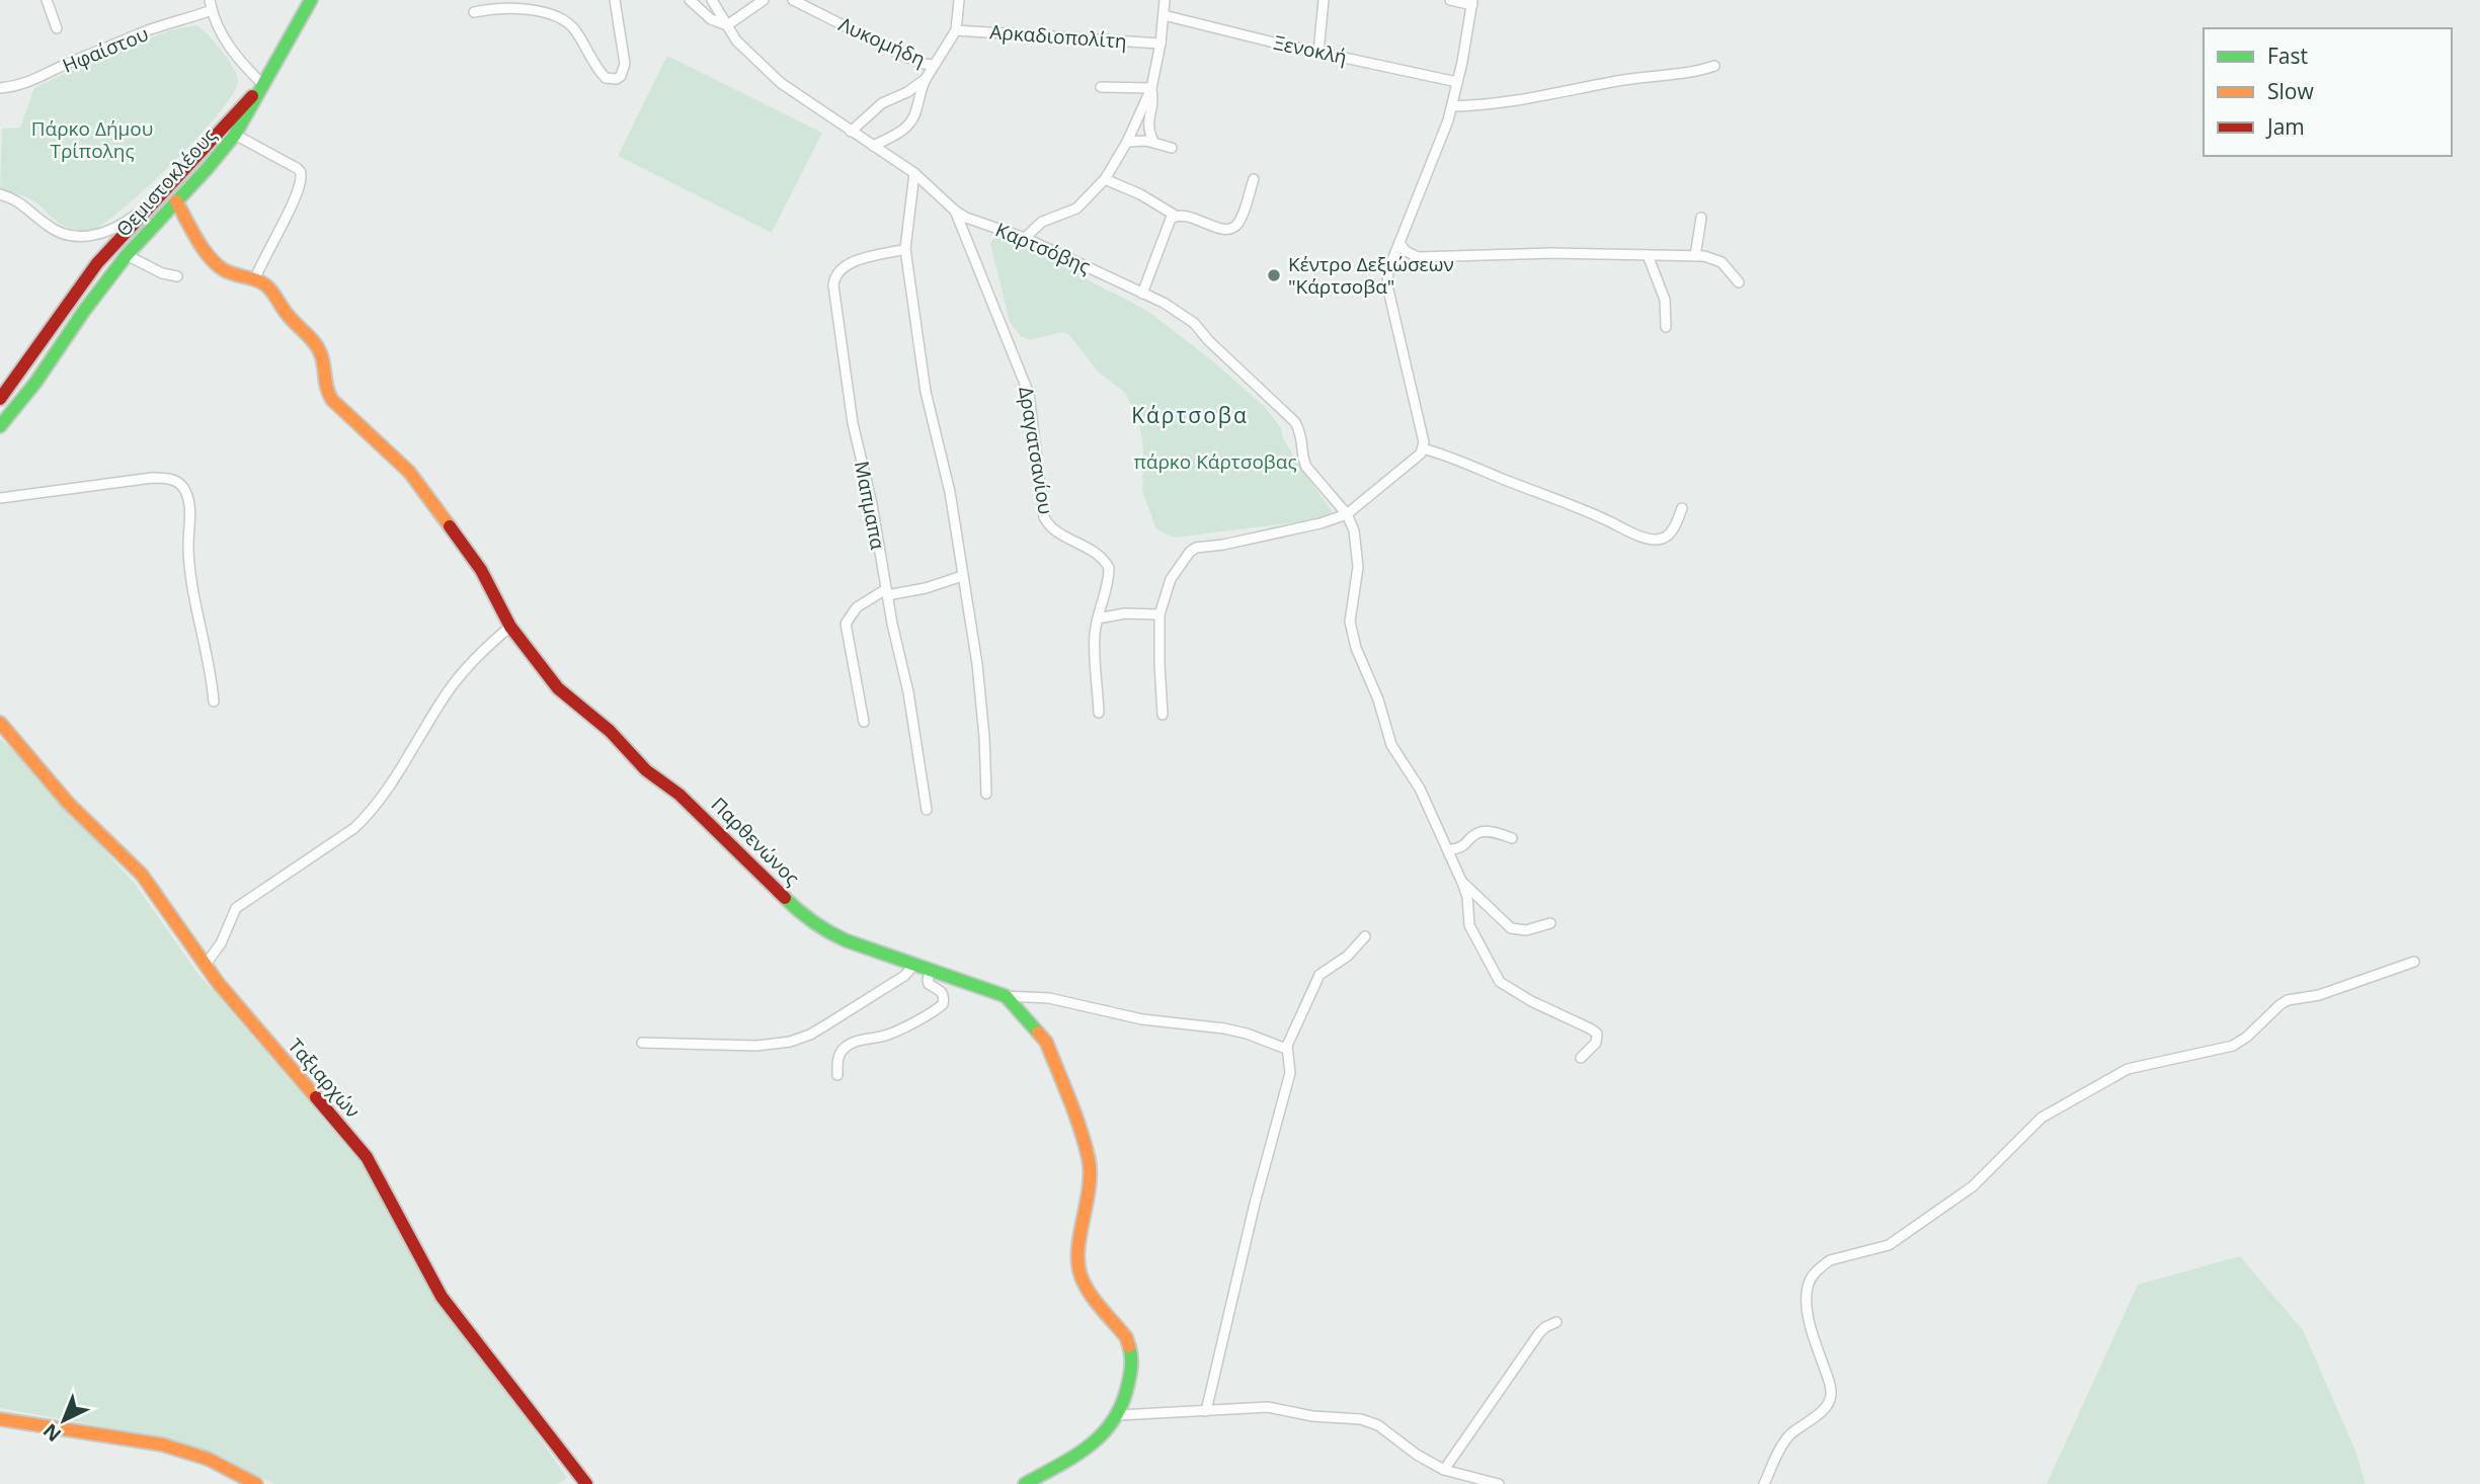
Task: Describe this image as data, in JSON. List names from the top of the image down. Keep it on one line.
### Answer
{"streets":{"street":["Αρκαδιοπολίτη","Λυκομήδη","Ηφαίστου","Ξενοκλή","Θεμιστοκλέους","Καρτσόβης","Δραγατσανίου","Μαπμαπα","Παρθενώνος","Ταξιαρχών"]},"crossings":[["Θεμιστοκλέους","Παρθενώνος"],["Καρτσόβης","Δραγατσανίου"]],"districts":["Κάρτσοβα"],"parks":["Πάρκο Δήμου Τρίπολης","πάρκο Κάρτσοβας"],"places":["Κέντρο Δεξιώσεων \"Κάρτσοβα\""],"legend":["Fast","Slow","Jam"],"north":"bottom left"}
